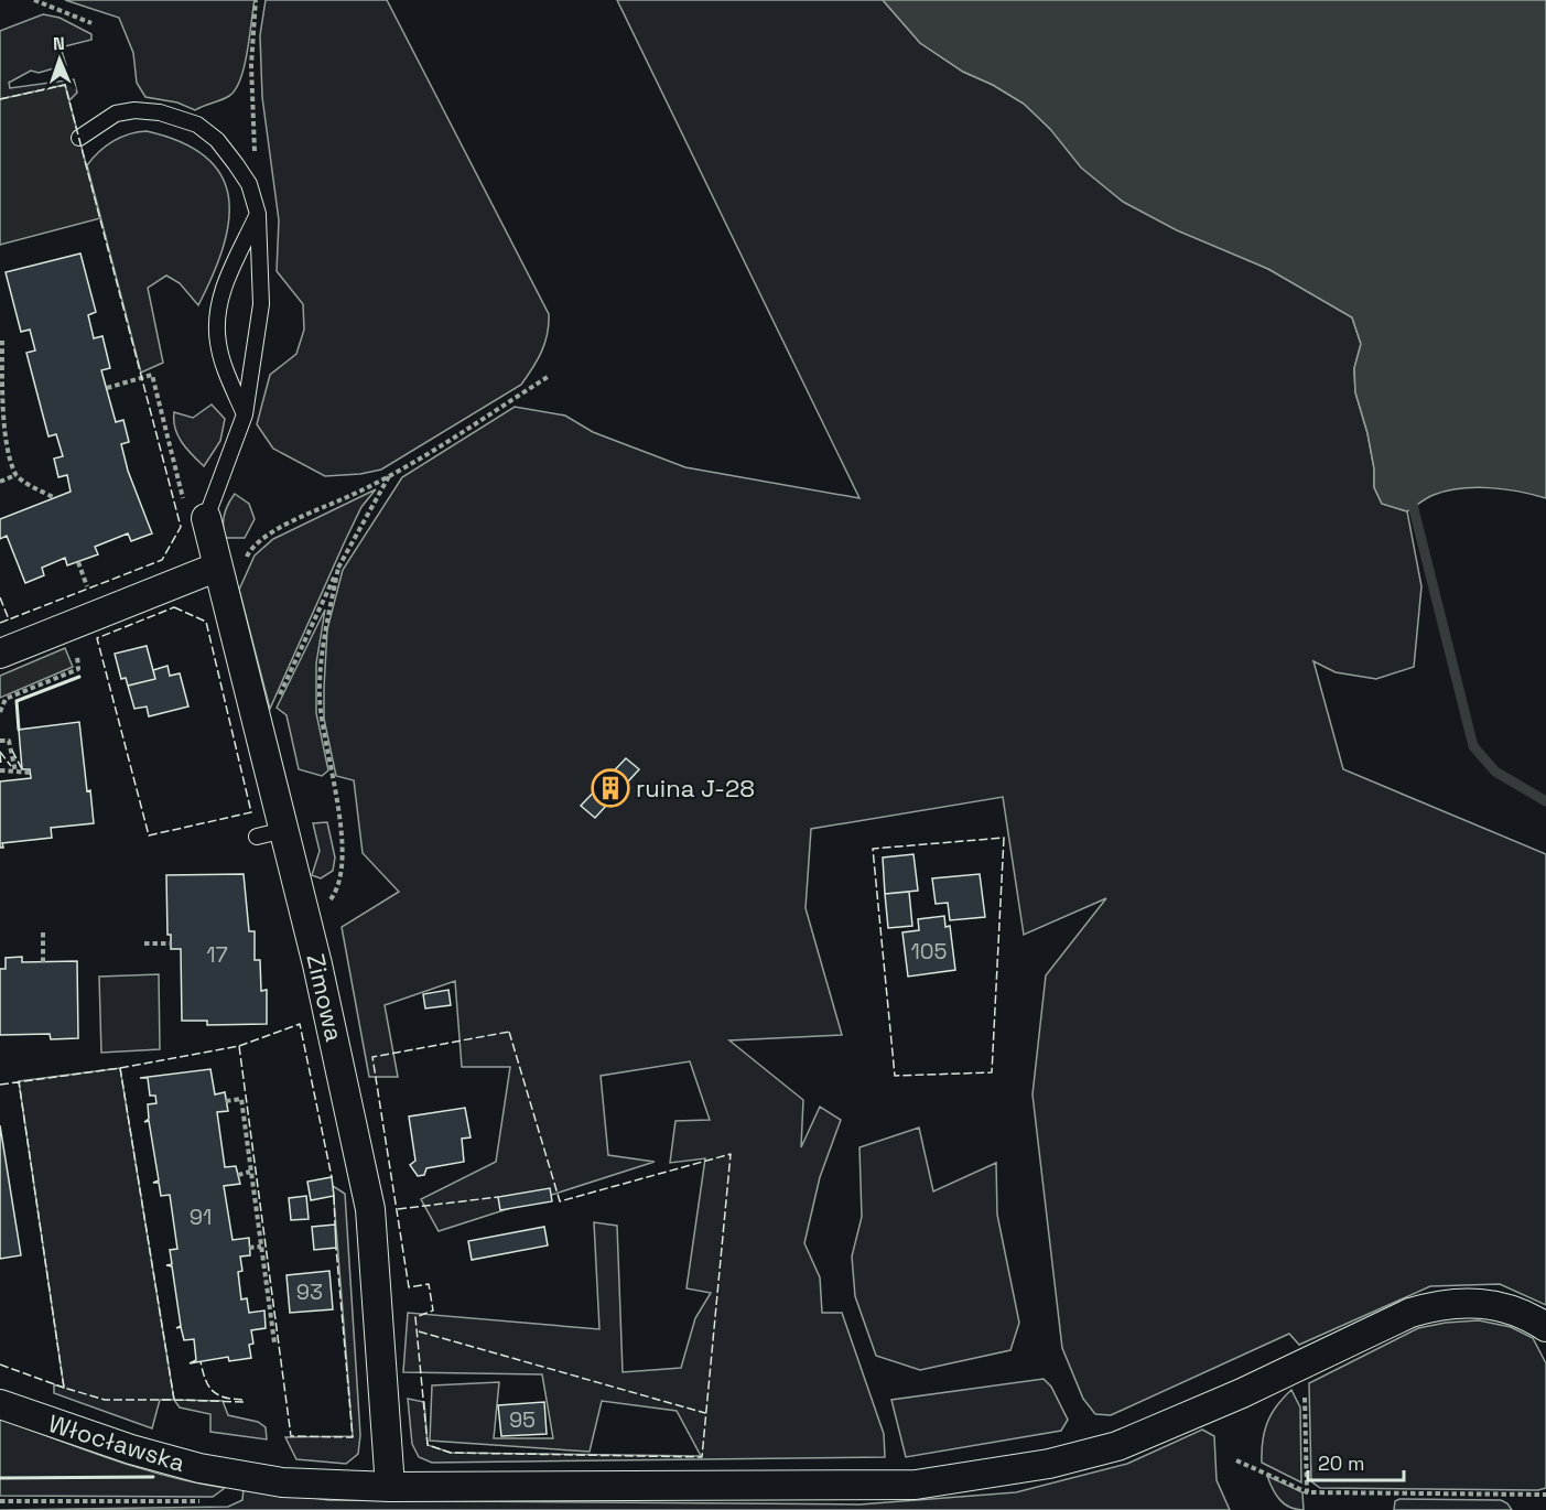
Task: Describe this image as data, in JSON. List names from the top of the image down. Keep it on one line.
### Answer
{"streets":{"street":["Zimowa","Włocławska"]},"crossings":[["Zimowa","Włocławska"]],"places":{"building":["ruina J-28"]},"house_numbers":["105","17","91","93","95"],"scale_bar":"20 m","north":"top"}
